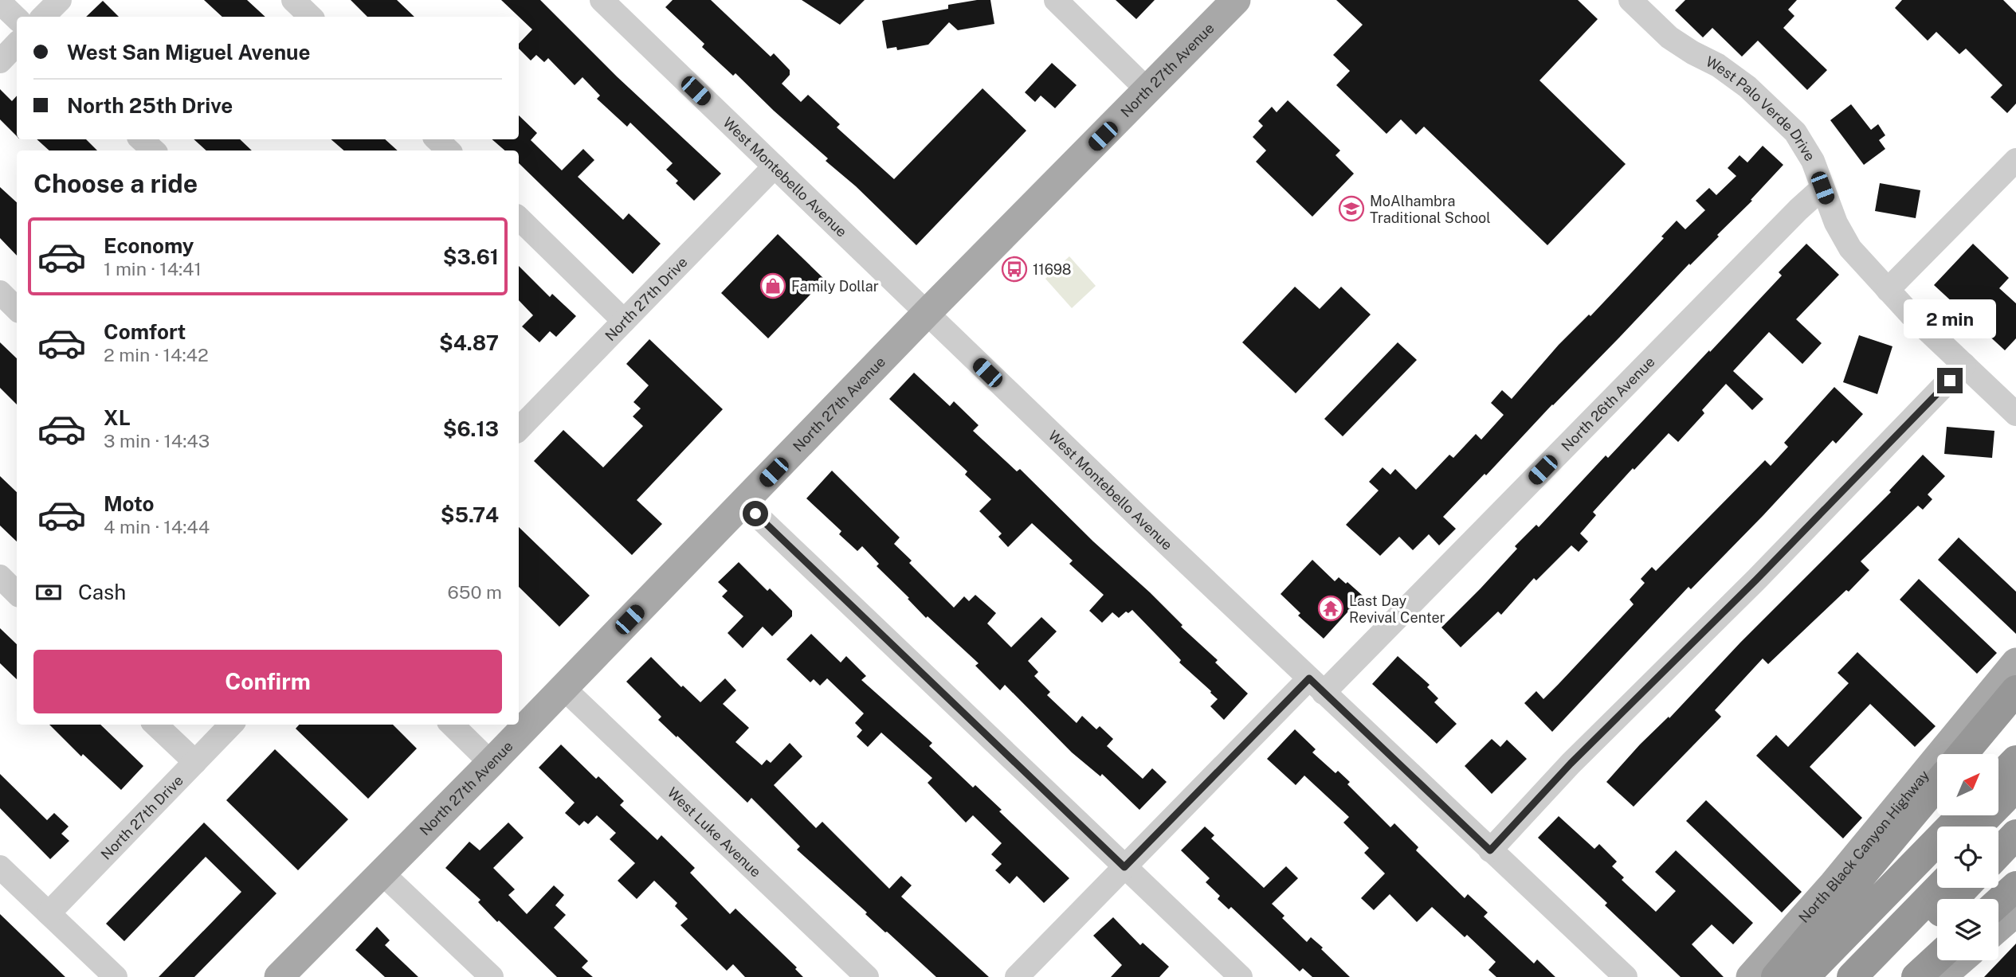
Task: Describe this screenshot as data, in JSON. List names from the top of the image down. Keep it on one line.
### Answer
{"streets":{"main road":["North 27th Avenue","North Black Canyon Highway"],"street":["West Palo Verde Drive","West Montebello Avenue","North 27th Drive","North 26th Avenue","West Luke Avenue"]},"crossings":[["North 27th Avenue","West Montebello Avenue"],["North 27th Avenue","West Luke Avenue"],["West Palo Verde Drive","North 26th Avenue"],["West Montebello Avenue","North 27th Drive"],["West Montebello Avenue","North 26th Avenue"]],"places":{"school or university":["MoAlhambra Traditional School"],"bus stop":["11698"],"shop":["Family Dollar"],"temple":["Last Day Revival Center"]},"north":"top right","page":{"banner":["West San Miguel Avenue","North 25th Drive"],"heading":"Choose a ride","list":[{"name":"Economy","note":"1 min · 14:41","value":"$3.61"},{"name":"Comfort","note":"2 min · 14:42","value":"$4.87"},{"name":"XL","note":"3 min · 14:43","value":"$6.13"},{"name":"Moto","note":"4 min · 14:44","value":"$5.74"}],"bubble":"2 min","pay":["Cash","650 m"],"buttons":"Confirm"}}
